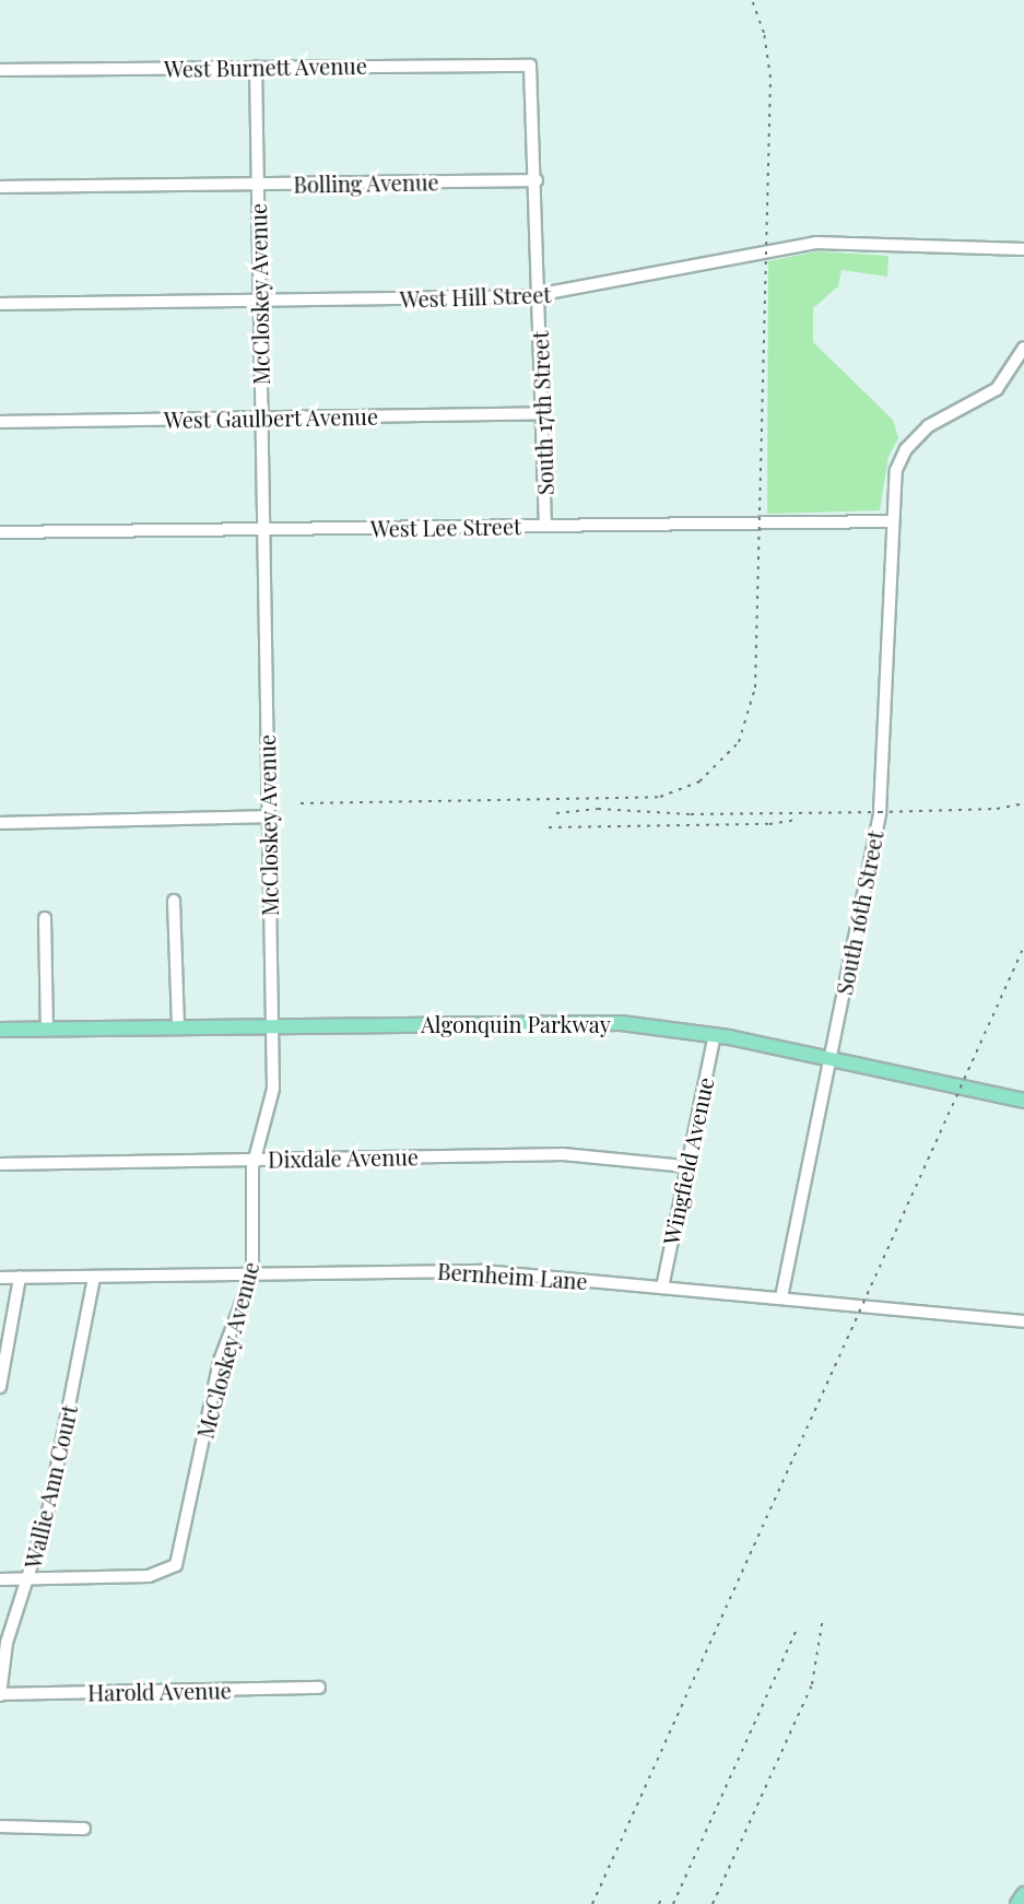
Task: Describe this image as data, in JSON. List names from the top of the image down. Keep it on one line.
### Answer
{"streets":{"main road":["Algonquin Parkway"],"street":["West Burnett Avenue","Bolling Avenue","McCloskey Avenue","West Hill Street","South 17th Street","West Gaulbert Avenue","West Lee Street","South 16th Street","Dixdale Avenue","Wingfield Avenue","Bernheim Lane","Wallie Ann Court","Harold Avenue"]},"crossings":[["West Burnett Avenue","McCloskey Avenue"],["West Burnett Avenue","South 17th Street"],["Bolling Avenue","McCloskey Avenue"],["Bolling Avenue","South 17th Street"],["McCloskey Avenue","West Hill Street"],["McCloskey Avenue","West Gaulbert Avenue"],["McCloskey Avenue","West Lee Street"],["McCloskey Avenue","Algonquin Parkway"],["McCloskey Avenue","Dixdale Avenue"],["McCloskey Avenue","Bernheim Lane"],["McCloskey Avenue","Wallie Ann Court"],["West Hill Street","South 17th Street"],["South 17th Street","West Gaulbert Avenue"],["South 17th Street","West Lee Street"],["West Lee Street","South 16th Street"],["South 16th Street","Algonquin Parkway"],["South 16th Street","Bernheim Lane"],["Algonquin Parkway","Wingfield Avenue"],["Dixdale Avenue","Wingfield Avenue"],["Wingfield Avenue","Bernheim Lane"],["Bernheim Lane","Wallie Ann Court"],["Wallie Ann Court","Harold Avenue"]]}
